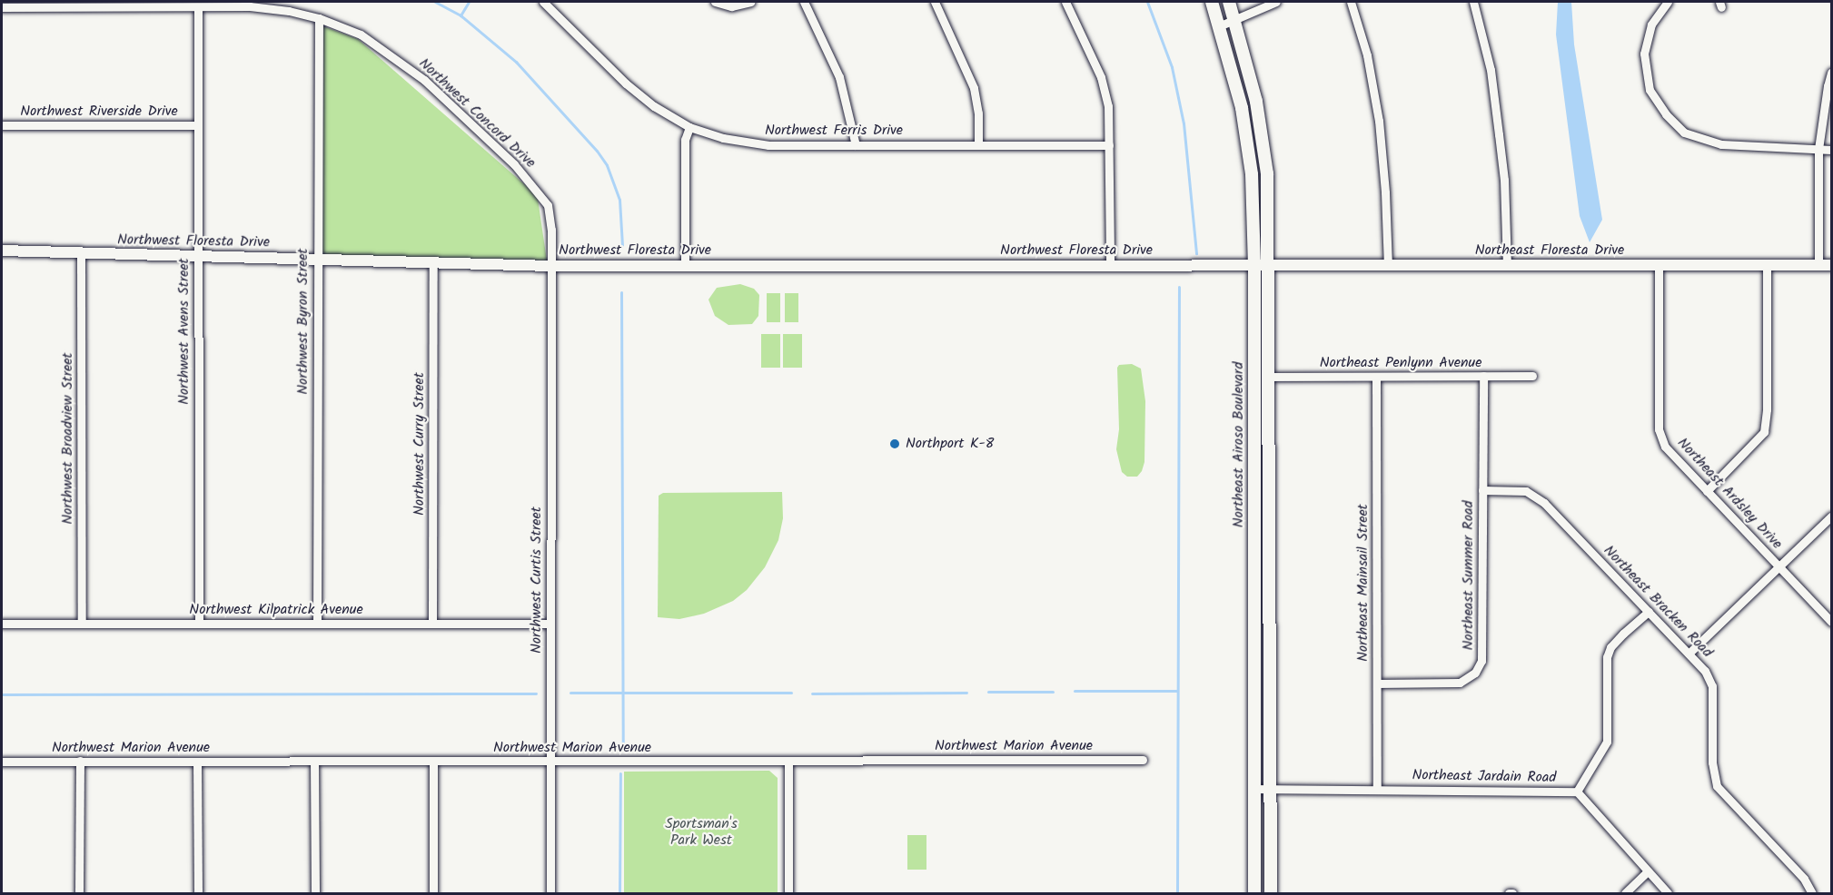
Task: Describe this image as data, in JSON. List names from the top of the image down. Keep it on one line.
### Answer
{"streets":{"main road":["Northeast Airoso Boulevard"],"street":["Northwest Riverside Drive","Northwest Concord Drive","Northwest Ferris Drive","Northwest Floresta Drive","Northeast Floresta Drive","Northwest Byron Street","Northwest Avens Street","Northeast Penlynn Avenue","Northwest Broadview Street","Northwest Curry Street","Northeast Ardsley Drive","Northeast Summer Road","Northwest Curtis Street","Northeast Mainsail Street","Northeast Bracken Road","Northwest Kilpatrick Avenue","Northwest Marion Avenue","Northeast Jardain Road"]},"crossings":[["Northwest Riverside Drive","Northwest Avens Street"],["Northwest Concord Drive","Northwest Floresta Drive"],["Northwest Concord Drive","Northwest Byron Street"],["Northwest Concord Drive","Northwest Avens Street"],["Northwest Concord Drive","Northwest Curtis Street"],["Northwest Floresta Drive","Northeast Floresta Drive"],["Northwest Floresta Drive","Northwest Byron Street"],["Northwest Floresta Drive","Northwest Avens Street"],["Northwest Floresta Drive","Northwest Broadview Street"],["Northwest Floresta Drive","Northwest Curry Street"],["Northwest Floresta Drive","Northeast Airoso Boulevard"],["Northwest Floresta Drive","Northwest Curtis Street"],["Northeast Floresta Drive","Northeast Airoso Boulevard"],["Northeast Floresta Drive","Northeast Ardsley Drive"],["Northwest Byron Street","Northwest Kilpatrick Avenue"],["Northwest Avens Street","Northwest Kilpatrick Avenue"],["Northeast Penlynn Avenue","Northeast Airoso Boulevard"],["Northeast Penlynn Avenue","Northeast Summer Road"],["Northeast Penlynn Avenue","Northeast Mainsail Street"],["Northwest Broadview Street","Northwest Kilpatrick Avenue"],["Northwest Curry Street","Northwest Kilpatrick Avenue"],["Northeast Airoso Boulevard","Northeast Jardain Road"],["Northeast Summer Road","Northeast Mainsail Street"],["Northeast Summer Road","Northeast Bracken Road"],["Northwest Curtis Street","Northwest Kilpatrick Avenue"],["Northwest Curtis Street","Northwest Marion Avenue"],["Northeast Mainsail Street","Northeast Jardain Road"]],"parks":["Sportsman's Park West"],"places":["Northport K-8"]}
